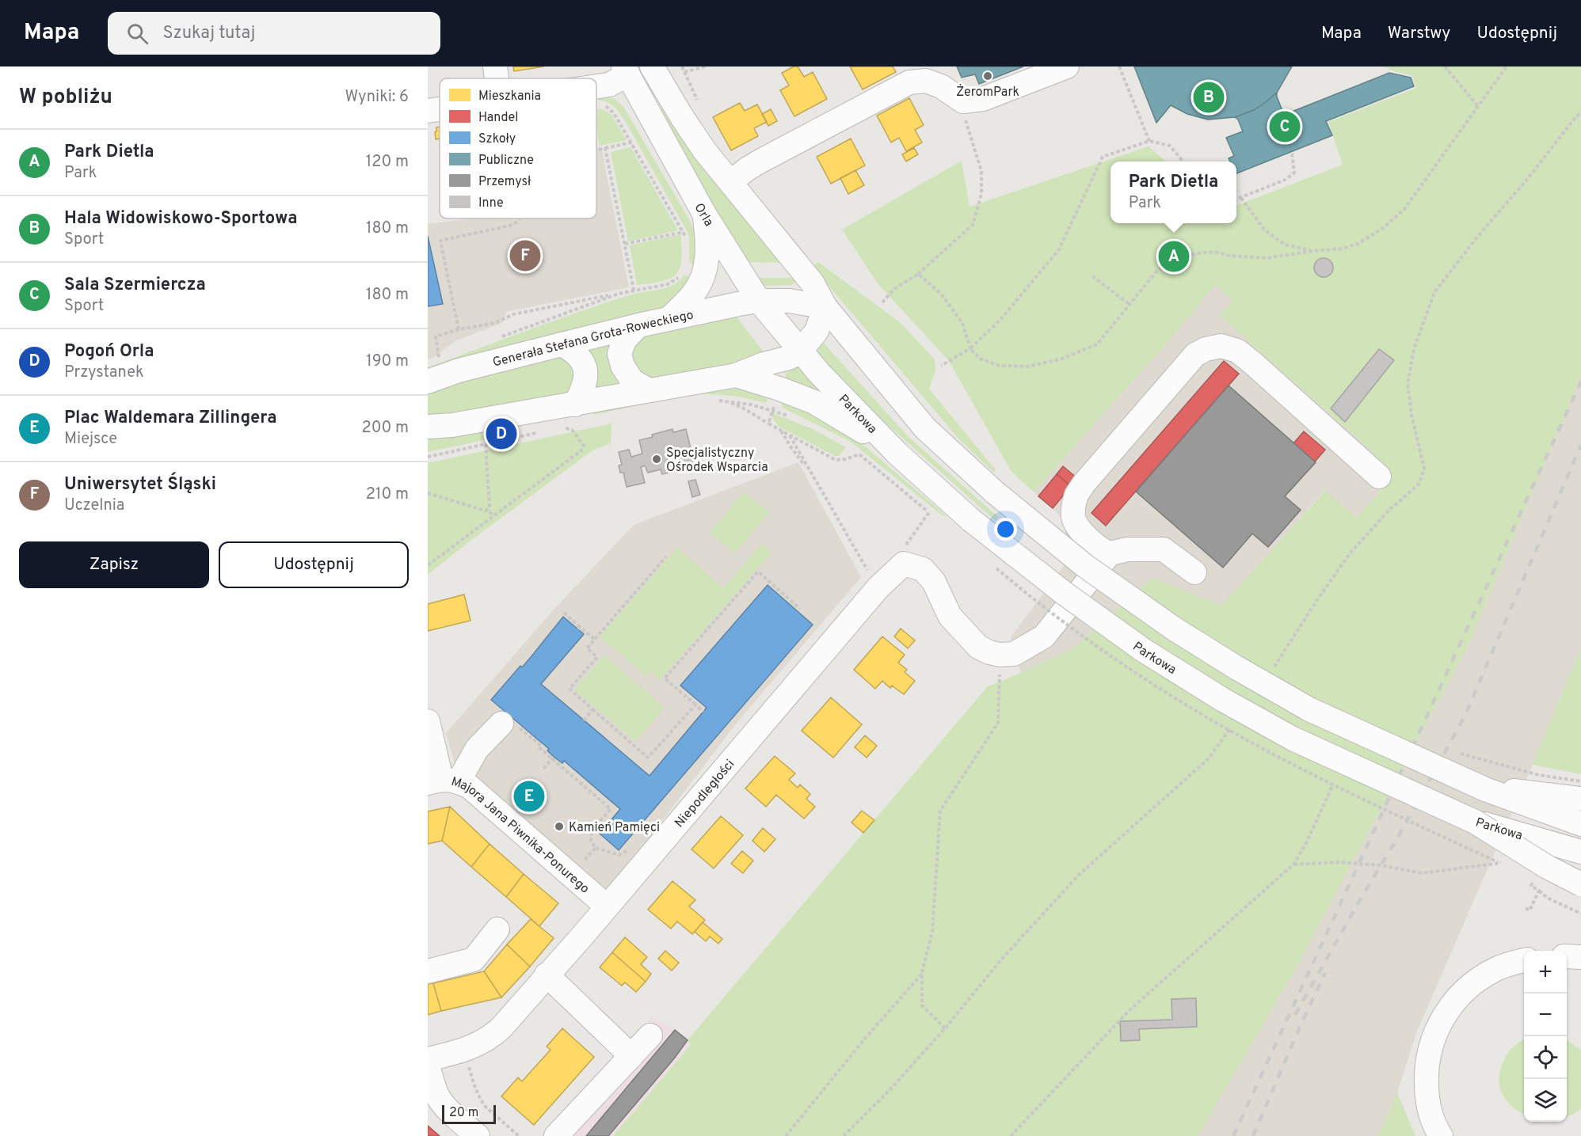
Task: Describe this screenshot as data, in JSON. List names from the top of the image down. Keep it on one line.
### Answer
{"streets":{"street":["Orla","Generała Stefana Grota-Roweckiego","Parkowa","Niepodległości","Majora Jana Piwnika-Ponurego"]},"crossings":[["Orla","Generała Stefana Grota-Roweckiego"],["Orla","Parkowa"],["Niepodległości","Majora Jana Piwnika-Ponurego"]],"places":["ŻeromPark","Specjalistyczny Ośrodek Wsparcia","Kamień Pamięci"],"legend":["Mieszkania","Handel","Szkoły","Publiczne","Przemysł","Inne"],"scale_bar":"20 m","page":{"header":"Mapa","search":"Szukaj tutaj","nav":["Mapa","Warstwy","Udostępnij"],"heading":["W pobliżu","Wyniki: 6"],"pins":["B","C","F","A","D","E"],"list":[{"mark":"A","name":"Park Dietla","note":"Park","value":"120 m"},{"mark":"B","name":"Hala Widowiskowo-Sportowa","note":"Sport","value":"180 m"},{"mark":"C","name":"Sala Szermiercza","note":"Sport","value":"180 m"},{"mark":"D","name":"Pogoń Orla","note":"Przystanek","value":"190 m"},{"mark":"E","name":"Plac Waldemara Zillingera","note":"Miejsce","value":"200 m"},{"mark":"F","name":"Uniwersytet Śląski","note":"Uczelnia","value":"210 m"}],"popup":["Park Dietla","Park"],"buttons":["Zapisz","Udostępnij"],"map_buttons":["+","−"],"scale":"20 m"}}
